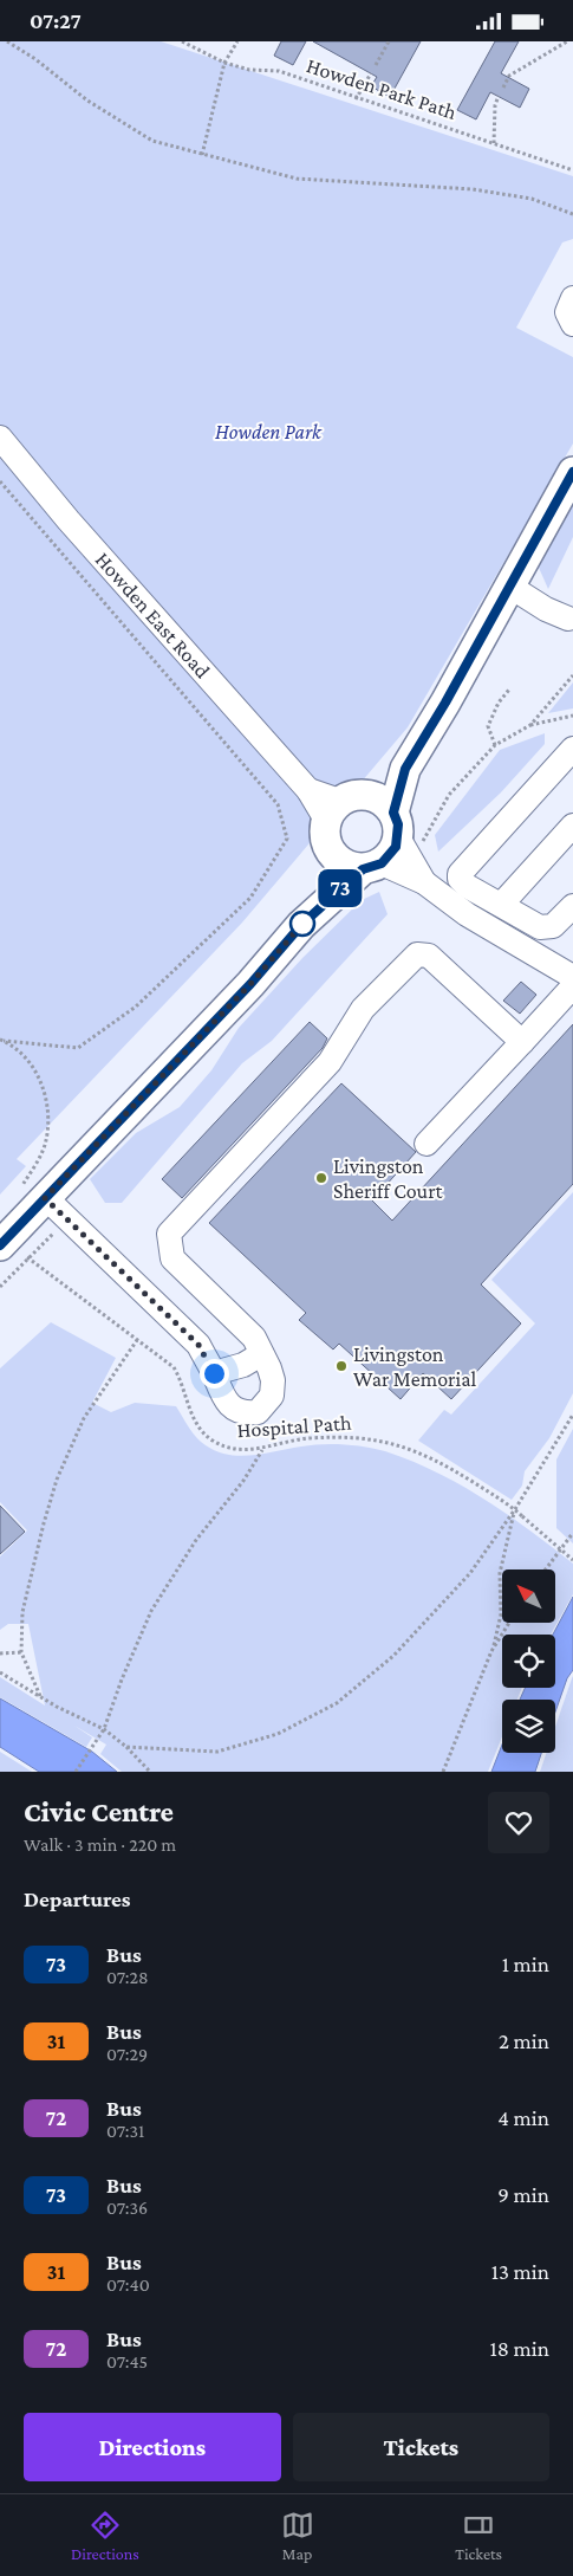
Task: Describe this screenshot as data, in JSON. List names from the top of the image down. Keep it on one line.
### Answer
{"streets":{"street":["Howden East Road"],"path":["Howden Park Path","Hospital Path"]},"parks":["Howden Park"],"places":["Livingston Sheriff Court","Livingston War Memorial"],"lines":["bus line 73"],"north":"top left","page":{"status":"07:27","on_map":"73","heading":[["Civic Centre","Walk · 3 min · 220 m"],"Departures"],"list":[{"mark":"73","name":"Bus","note":"07:28","value":"1 min"},{"mark":"31","name":"Bus","note":"07:29","value":"2 min"},{"mark":"72","name":"Bus","note":"07:31","value":"4 min"},{"mark":"73","name":"Bus","note":"07:36","value":"9 min"},{"mark":"31","name":"Bus","note":"07:40","value":"13 min"},{"mark":"72","name":"Bus","note":"07:45","value":"18 min"}],"buttons":["Directions","Tickets"],"tabs":["Directions","Map","Tickets"]}}
